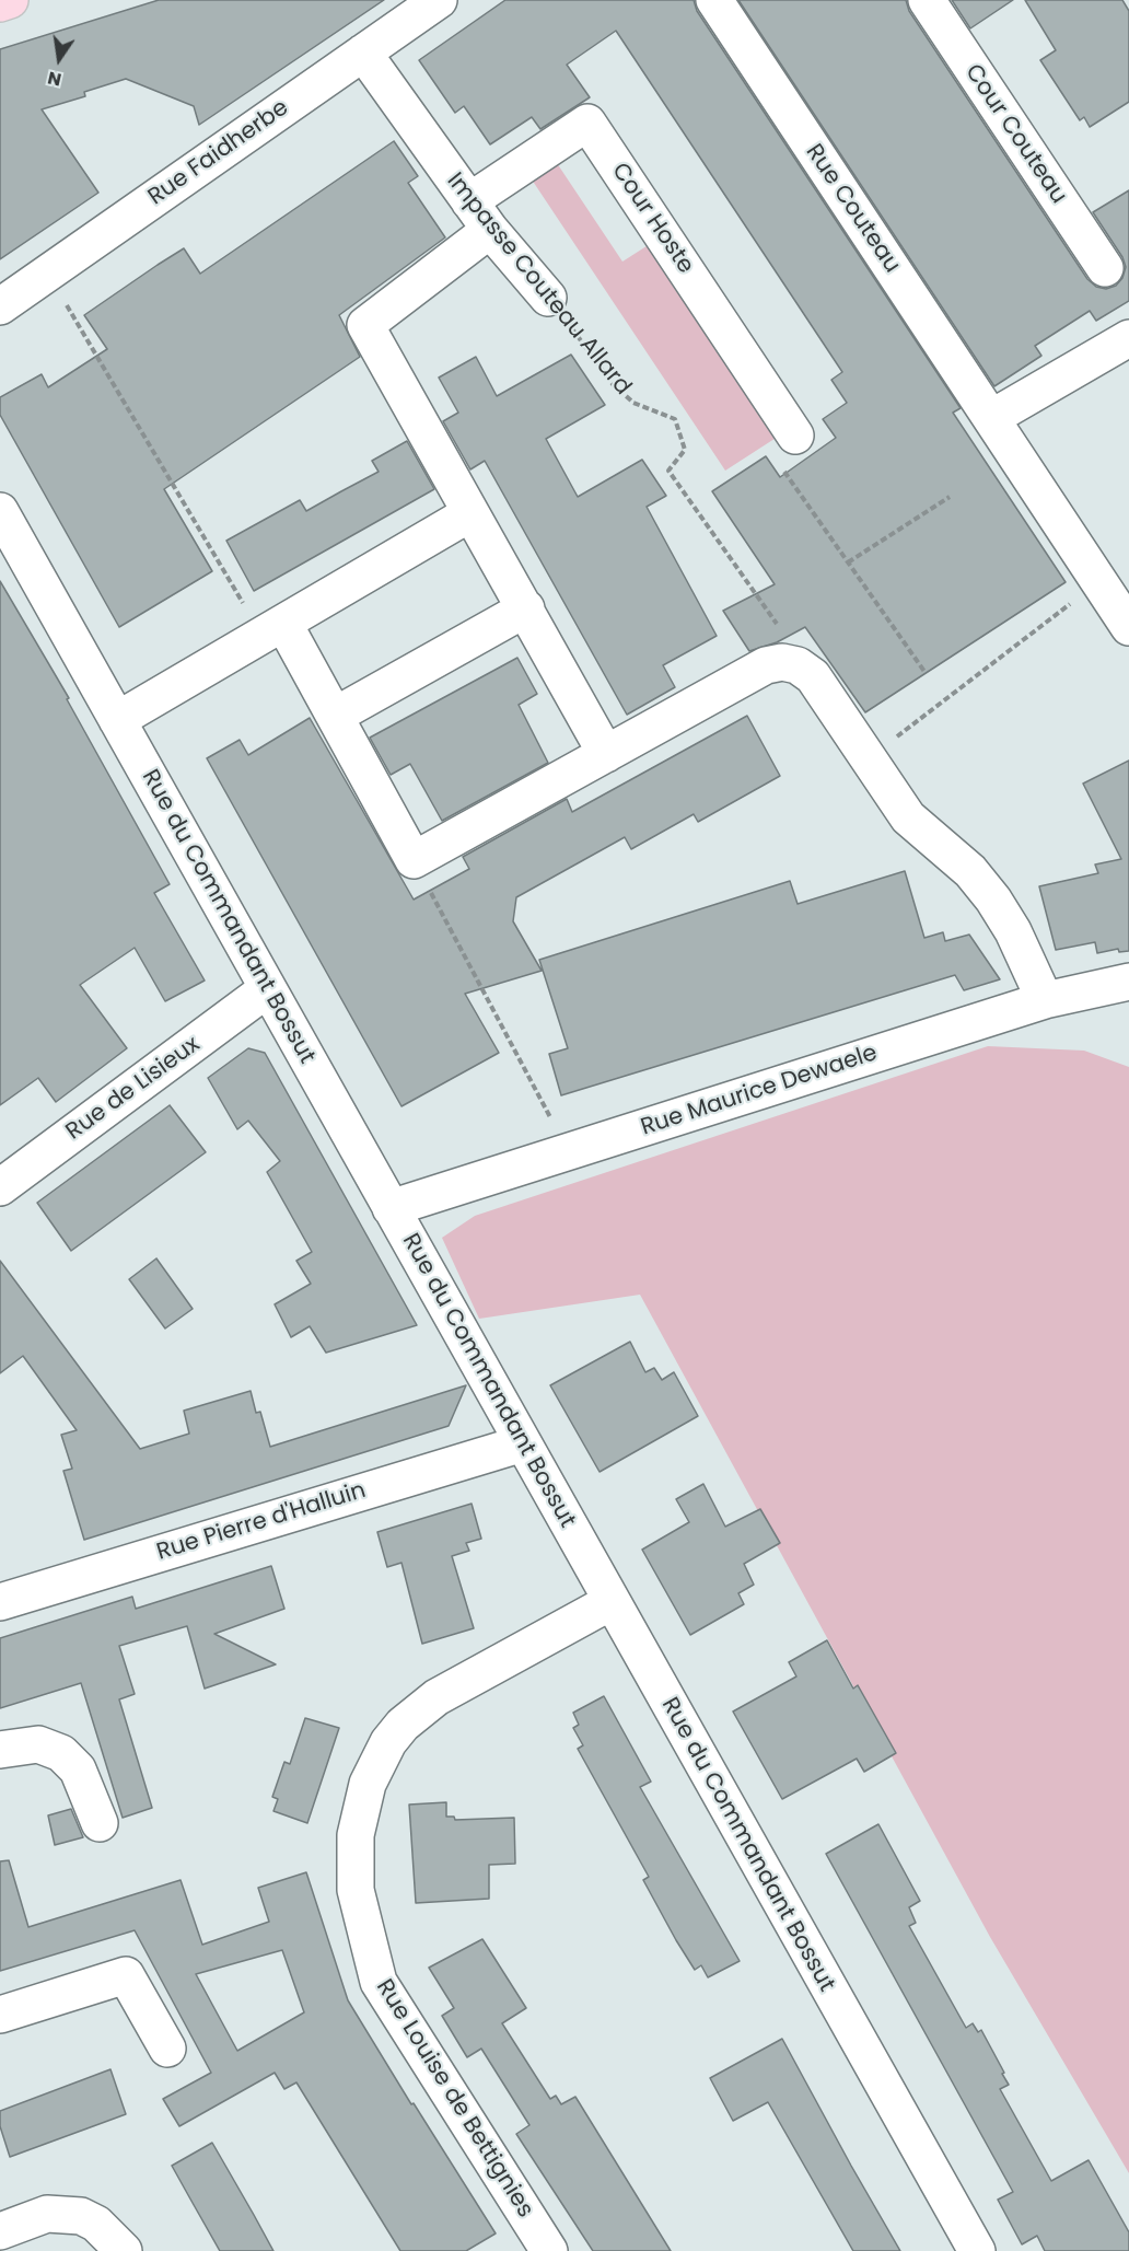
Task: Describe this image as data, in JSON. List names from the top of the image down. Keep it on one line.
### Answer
{"streets":{"street":["Cour Couteau","Rue Faidherbe","Rue Couteau","Cour Hoste","Impasse Couteau Allard","Rue du Commandant Bossut","Rue de Lisieux","Rue Maurice Dewaele","Rue Pierre d'Halluin","Rue Louise de Bettignies"]},"crossings":[["Rue Faidherbe","Impasse Couteau Allard"],["Cour Hoste","Impasse Couteau Allard"],["Rue du Commandant Bossut","Rue de Lisieux"],["Rue du Commandant Bossut","Rue Maurice Dewaele"],["Rue du Commandant Bossut","Rue Pierre d'Halluin"],["Rue du Commandant Bossut","Rue Louise de Bettignies"]],"north":"bottom"}
